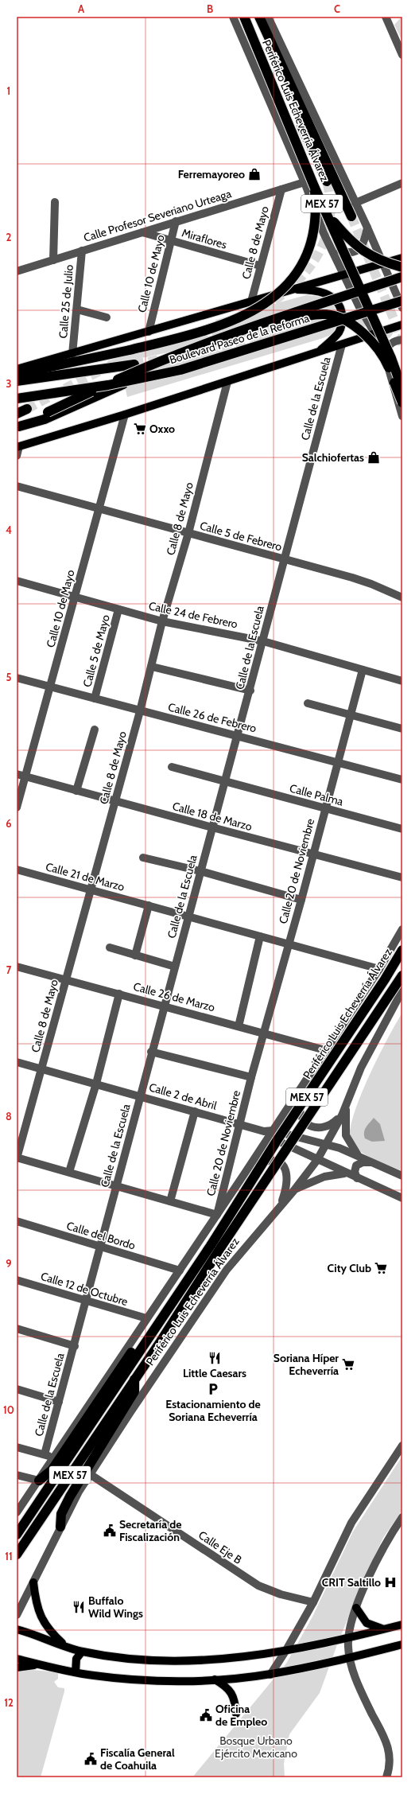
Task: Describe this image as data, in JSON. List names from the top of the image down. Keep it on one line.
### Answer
{"streets":{"highway":["Periférico Luis Echeverría Álvarez","MEX 57","Boulevard Paseo de la Reforma"],"street":["Calle Profesor Severiano Urteaga","Miraflores","Calle 8 de Mayo","Calle 10 de Mayo","Calle 25 de Julio","Calle de la Escuela","Calle 5 de Febrero","Calle 24 de Febrero","Calle 5 de Mayo","Calle 26 de Febrero","Calle Palma","Calle 18 de Marzo","Calle 20 de Noviembre","Calle 21 de Marzo","Calle 26 de Marzo","Calle 2 de Abril","Calle del Bordo","Calle 12 de Octubre","Calle Eje B"]},"crossings":[["Periférico Luis Echeverría Álvarez","Calle 2 de Abril"],["Periférico Luis Echeverría Álvarez","Calle Eje B"],["Calle Profesor Severiano Urteaga","Miraflores"],["Calle Profesor Severiano Urteaga","Calle 8 de Mayo"],["Calle Profesor Severiano Urteaga","Calle 10 de Mayo"],["Calle Profesor Severiano Urteaga","Calle 25 de Julio"],["Miraflores","Calle 8 de Mayo"],["Miraflores","Calle 10 de Mayo"],["Calle 8 de Mayo","Calle 5 de Febrero"],["Calle 8 de Mayo","Calle 24 de Febrero"],["Calle 8 de Mayo","Calle 26 de Febrero"],["Calle 8 de Mayo","Calle 18 de Marzo"],["Calle 8 de Mayo","Calle 21 de Marzo"],["Calle 8 de Mayo","Calle 26 de Marzo"],["Calle 8 de Mayo","Calle 2 de Abril"],["Calle 10 de Mayo","Calle 5 de Febrero"],["Calle 10 de Mayo","Calle 24 de Febrero"],["Calle 10 de Mayo","Calle 26 de Febrero"],["Calle 10 de Mayo","Calle 18 de Marzo"],["Calle de la Escuela","Calle 5 de Febrero"],["Calle de la Escuela","Calle 24 de Febrero"],["Calle de la Escuela","Calle 26 de Febrero"],["Calle de la Escuela","Calle Palma"],["Calle de la Escuela","Calle 18 de Marzo"],["Calle de la Escuela","Calle 20 de Noviembre"],["Calle de la Escuela","Calle 21 de Marzo"],["Calle de la Escuela","Calle 26 de Marzo"],["Calle de la Escuela","Calle 2 de Abril"],["Calle de la Escuela","Calle del Bordo"],["Calle de la Escuela","Calle 12 de Octubre"],["Calle 24 de Febrero","Calle 5 de Mayo"],["Calle 24 de Febrero","Calle 20 de Noviembre"],["Calle 5 de Mayo","Calle 26 de Febrero"],["Calle 26 de Febrero","Calle 20 de Noviembre"],["Calle Palma","Calle 20 de Noviembre"],["Calle 18 de Marzo","Calle 20 de Noviembre"],["Calle 20 de Noviembre","Calle 21 de Marzo"],["Calle 20 de Noviembre","Calle 26 de Marzo"],["Calle 20 de Noviembre","Calle 2 de Abril"]],"parks":["Bosque Urbano Ejército Mexicano"],"places":{"shop":["Ferremayoreo","Salchiofertas"],"supermarket":["Oxxo","City Club","Soriana Híper Echeverría"],"restaurant":["Little Caesars","Buffalo Wild Wings"],"parking":["Estacionamiento de Soriana Echeverría"],"public building":["Secretaría de Fiscalización","Oficina de Empleo","Fiscalía General de Coahuila"],"hospital":["CRIT Saltillo"]},"grid":{"columns":["A","B","C"],"rows":["1","2","3","4","5","6","7","8","9","10","11","12"]}}
